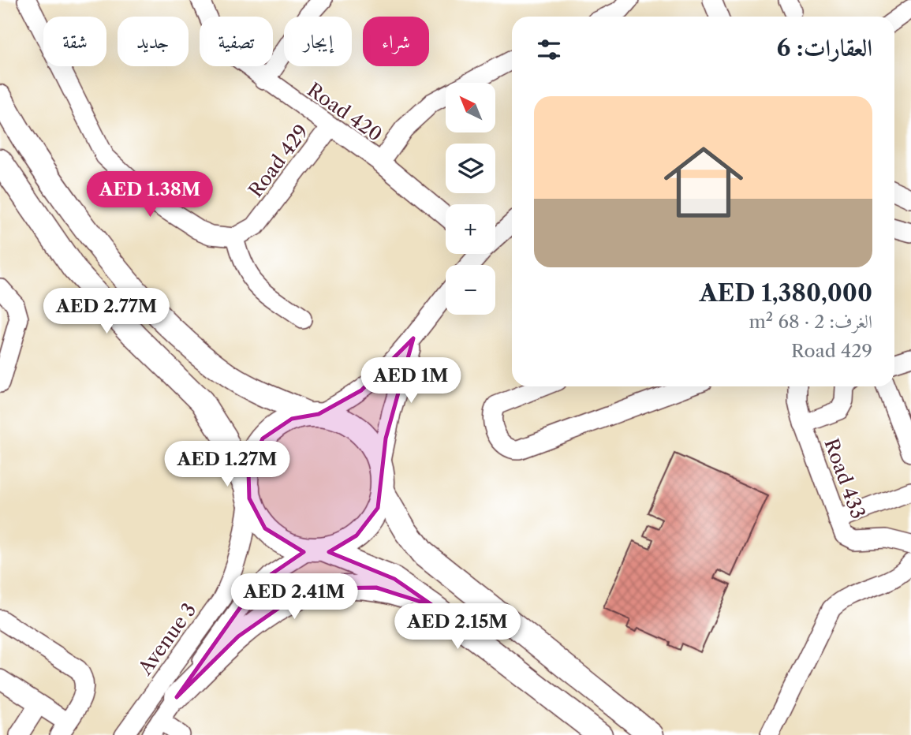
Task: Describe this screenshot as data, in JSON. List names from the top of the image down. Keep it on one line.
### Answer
{"streets":{"street":["Road 420","Road 429","Road 433","Avenue 3"]},"crossings":[["Road 420","Road 429"]],"north":"top left","page":{"chip":["شراء","إيجار","تصفية","جديد","شقة"],"heading":"العقارات: 6","map_buttons":["+","−"],"list":[{"name":"AED 1,380,000","note":"الغرف: 2 · 68 m² · Road 429"}],"price":["AED 1.38M","AED 2.77M","AED 1M","AED 1.27M","AED 2.41M","AED 2.15M"]}}
